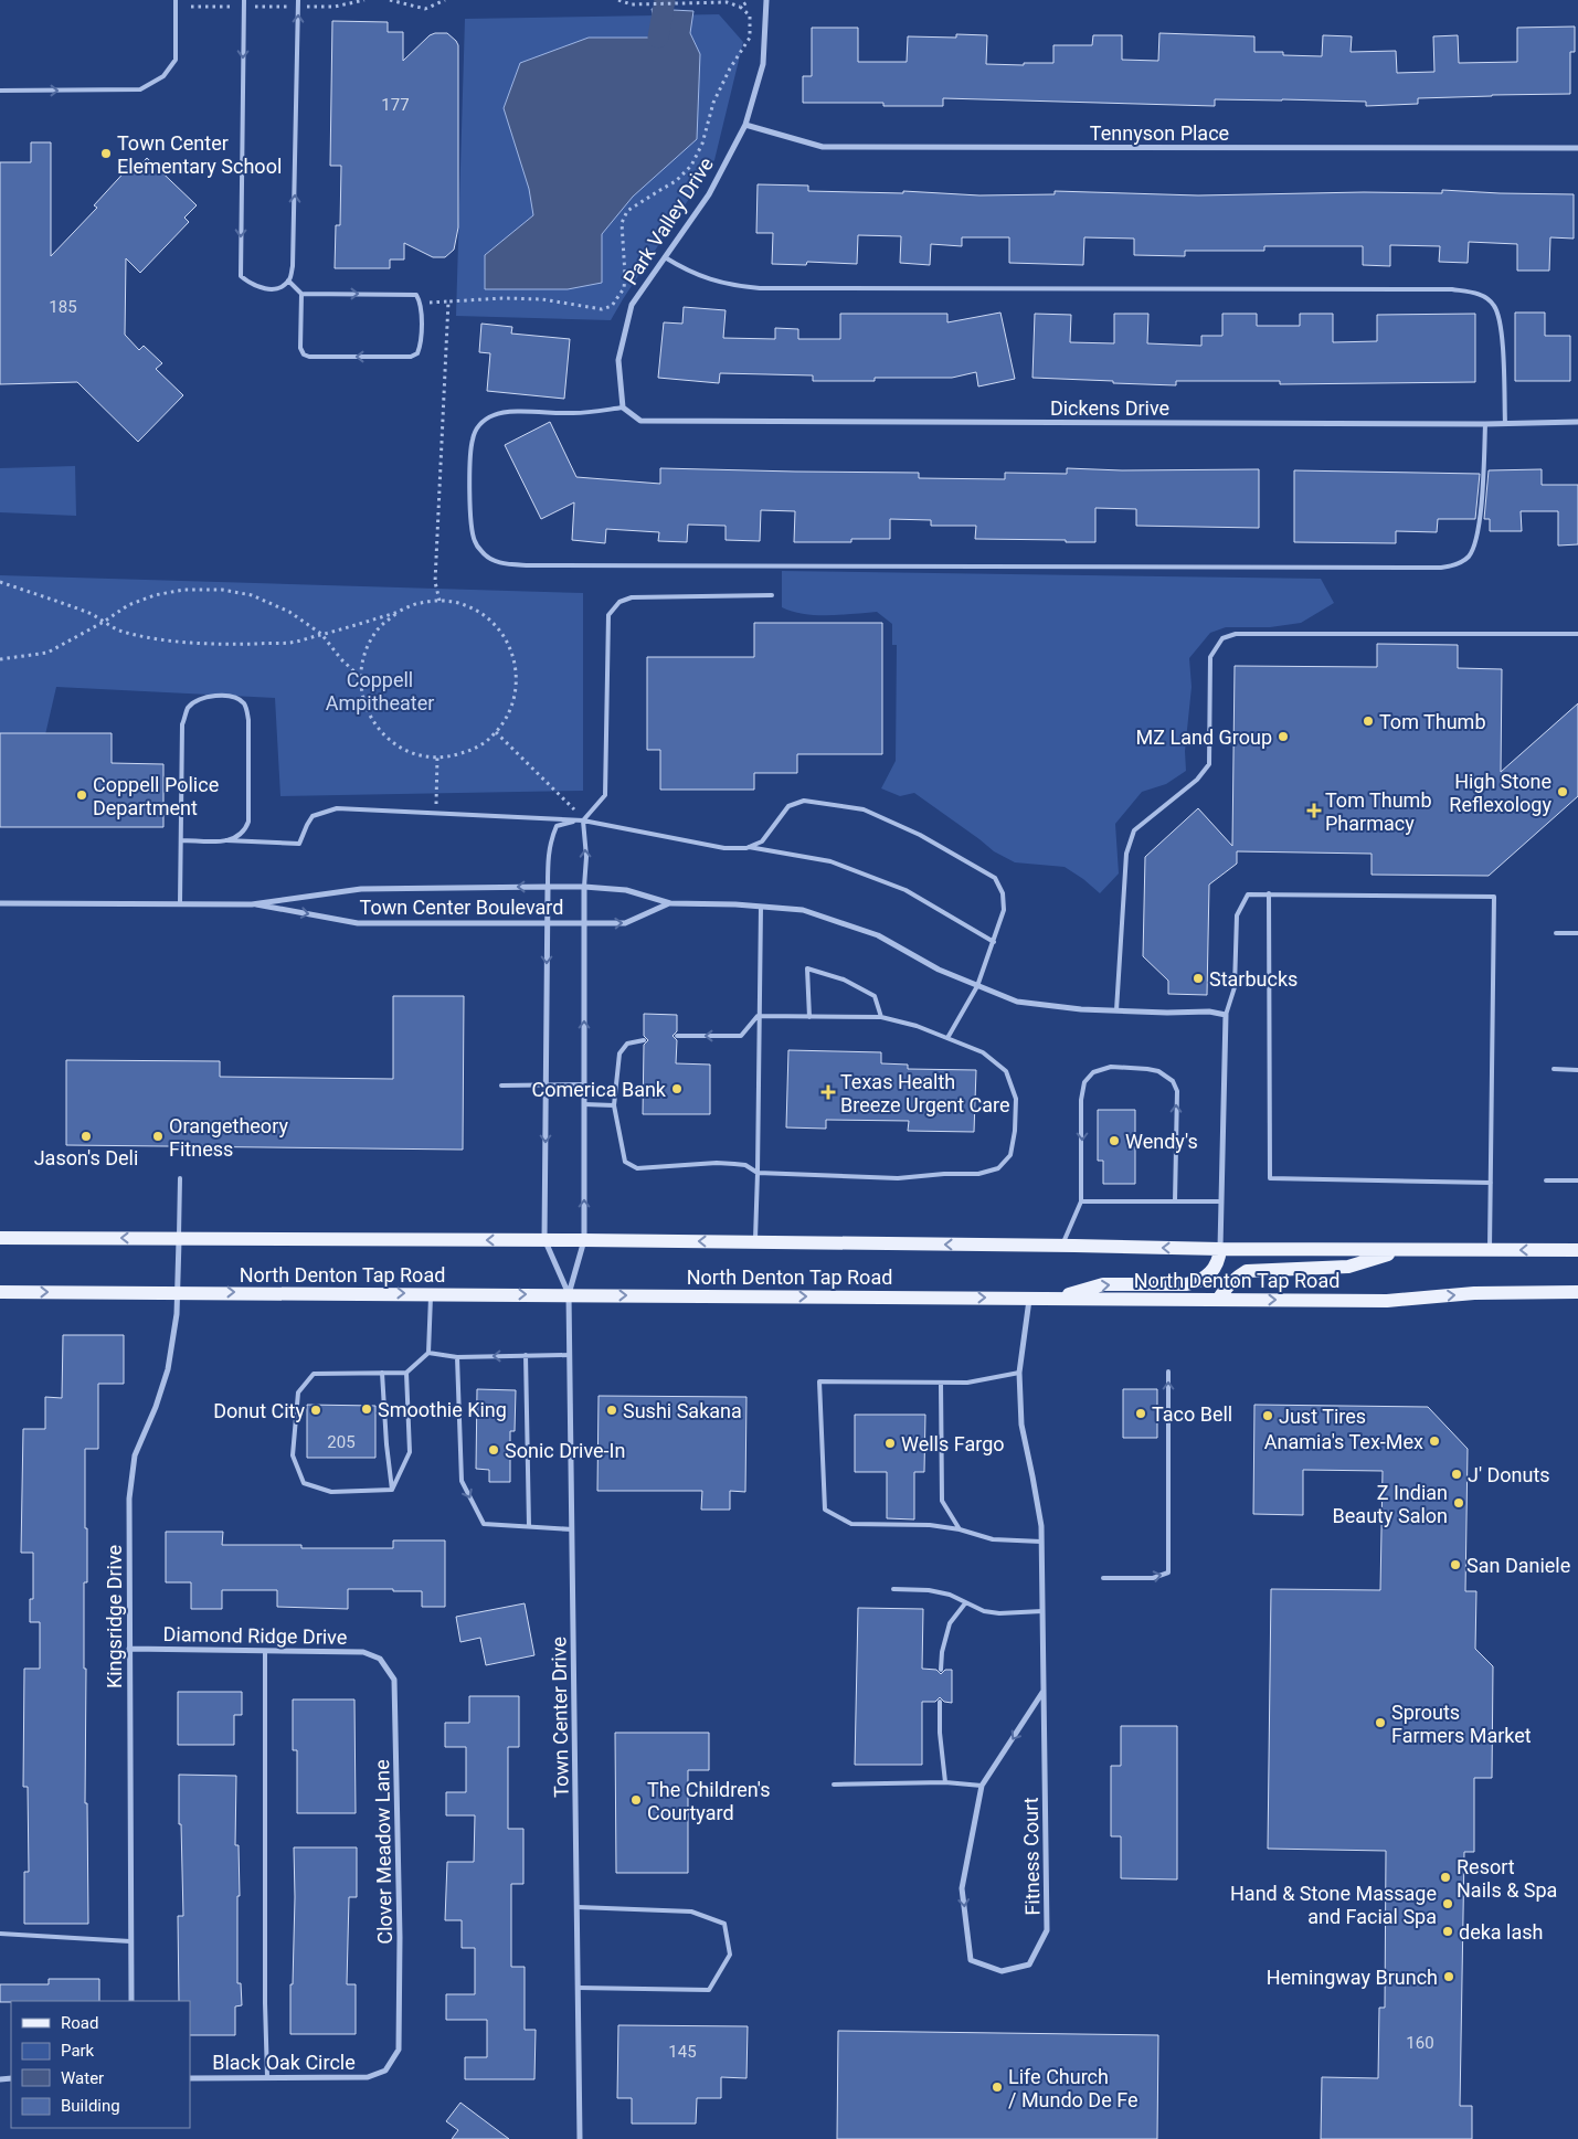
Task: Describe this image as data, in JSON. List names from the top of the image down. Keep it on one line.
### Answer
{"streets":{"main road":["North Denton Tap Road"],"street":["Tennyson Place","Park Valley Drive","Dickens Drive","Town Center Boulevard","Kingsridge Drive","Diamond Ridge Drive","Town Center Drive","Clover Meadow Lane","Fitness Court","Black Oak Circle"]},"crossings":[["Tennyson Place","Park Valley Drive"],["Park Valley Drive","Dickens Drive"],["Town Center Boulevard","Town Center Drive"],["North Denton Tap Road","Kingsridge Drive"],["North Denton Tap Road","Town Center Drive"],["North Denton Tap Road","Fitness Court"],["Kingsridge Drive","Diamond Ridge Drive"],["Diamond Ridge Drive","Clover Meadow Lane"],["Clover Meadow Lane","Black Oak Circle"]],"parks":["Coppell Ampitheater"],"places":{"other":["Town Center Elementary School","Tom Thumb","MZ Land Group","High Stone Reflexology","Coppell Police Department","Starbucks","Comerica Bank","Jason's Deli","Orangetheory Fitness","Wendy's","Smoothie King","Donut City","Sushi Sakana","Taco Bell","Just Tires","Anamia's Tex-Mex","Wells Fargo","Sonic Drive-In","J' Donuts","Z Indian Beauty Salon","San Daniele","Sprouts Farmers Market","The Children's Courtyard","Resort Nails & Spa","Hand & Stone Massage and Facial Spa","deka lash","Hemingway Brunch","Life Church / Mundo De Fe"],"health":["Tom Thumb Pharmacy","Texas Health Breeze Urgent Care"]},"house_numbers":["177","185","205","160","145"],"legend":["Road","Park","Water","Building"]}
